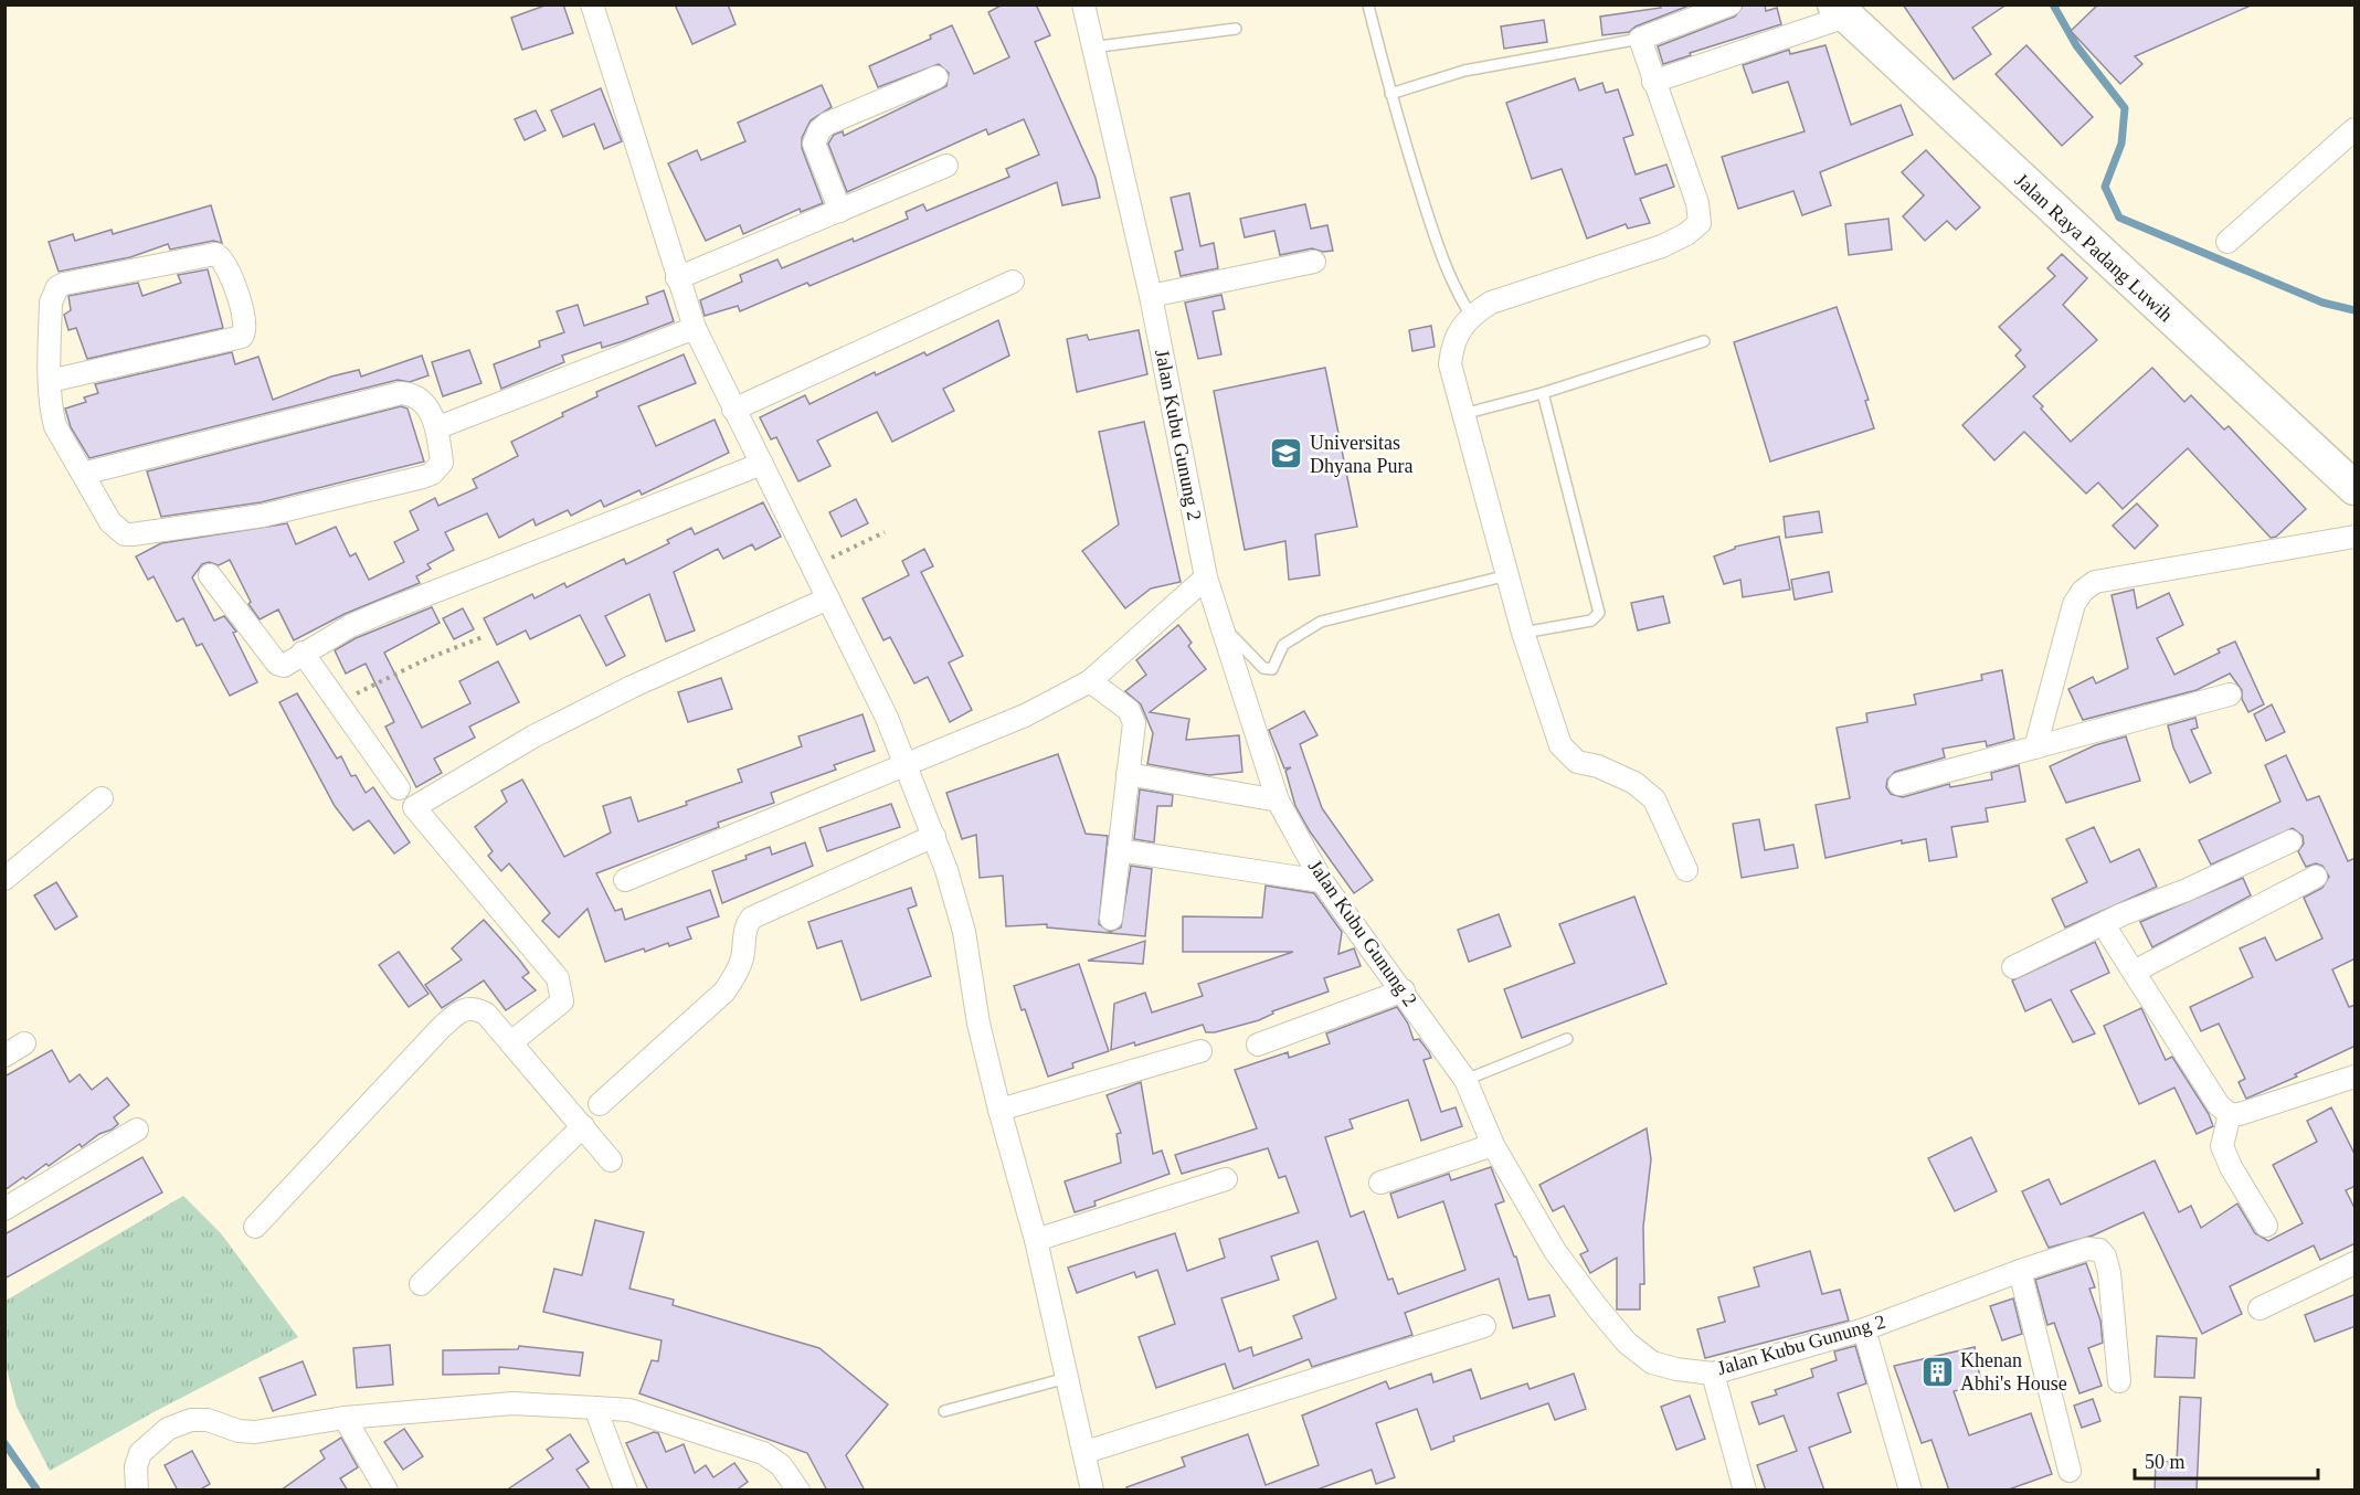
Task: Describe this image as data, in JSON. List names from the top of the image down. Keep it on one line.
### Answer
{"streets":{"main road":["Jalan Raya Padang Luwih"],"street":["Jalan Kubu Gunung 2"]},"places":{"school or university":["Universitas Dhyana Pura"],"building":["Khenan Abhi's House"]},"scale_bar":"50 m"}
